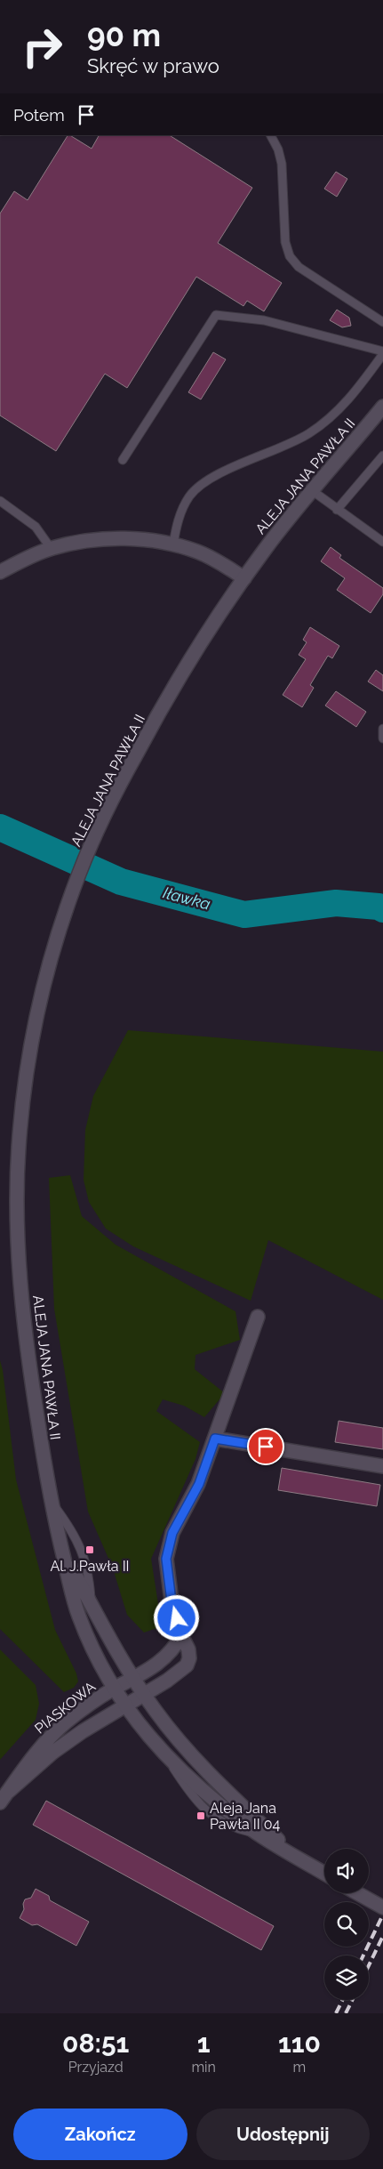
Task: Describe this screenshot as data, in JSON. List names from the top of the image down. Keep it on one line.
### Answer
{"streets":{"main road":["ALEJA JANA PAWŁA II","PIASKOWA"]},"crossings":[["ALEJA JANA PAWŁA II","PIASKOWA"]],"water":["Iławka"],"places":{"transit":["Al. J.Pawła II","Aleja Jana Pawła II 04"]},"page":{"turn":["90 m","Skręć w prawo"],"then":"Potem","eta":["08:51","Przyjazd","1","min","110","m"],"buttons":["Zakończ","Udostępnij"]}}
